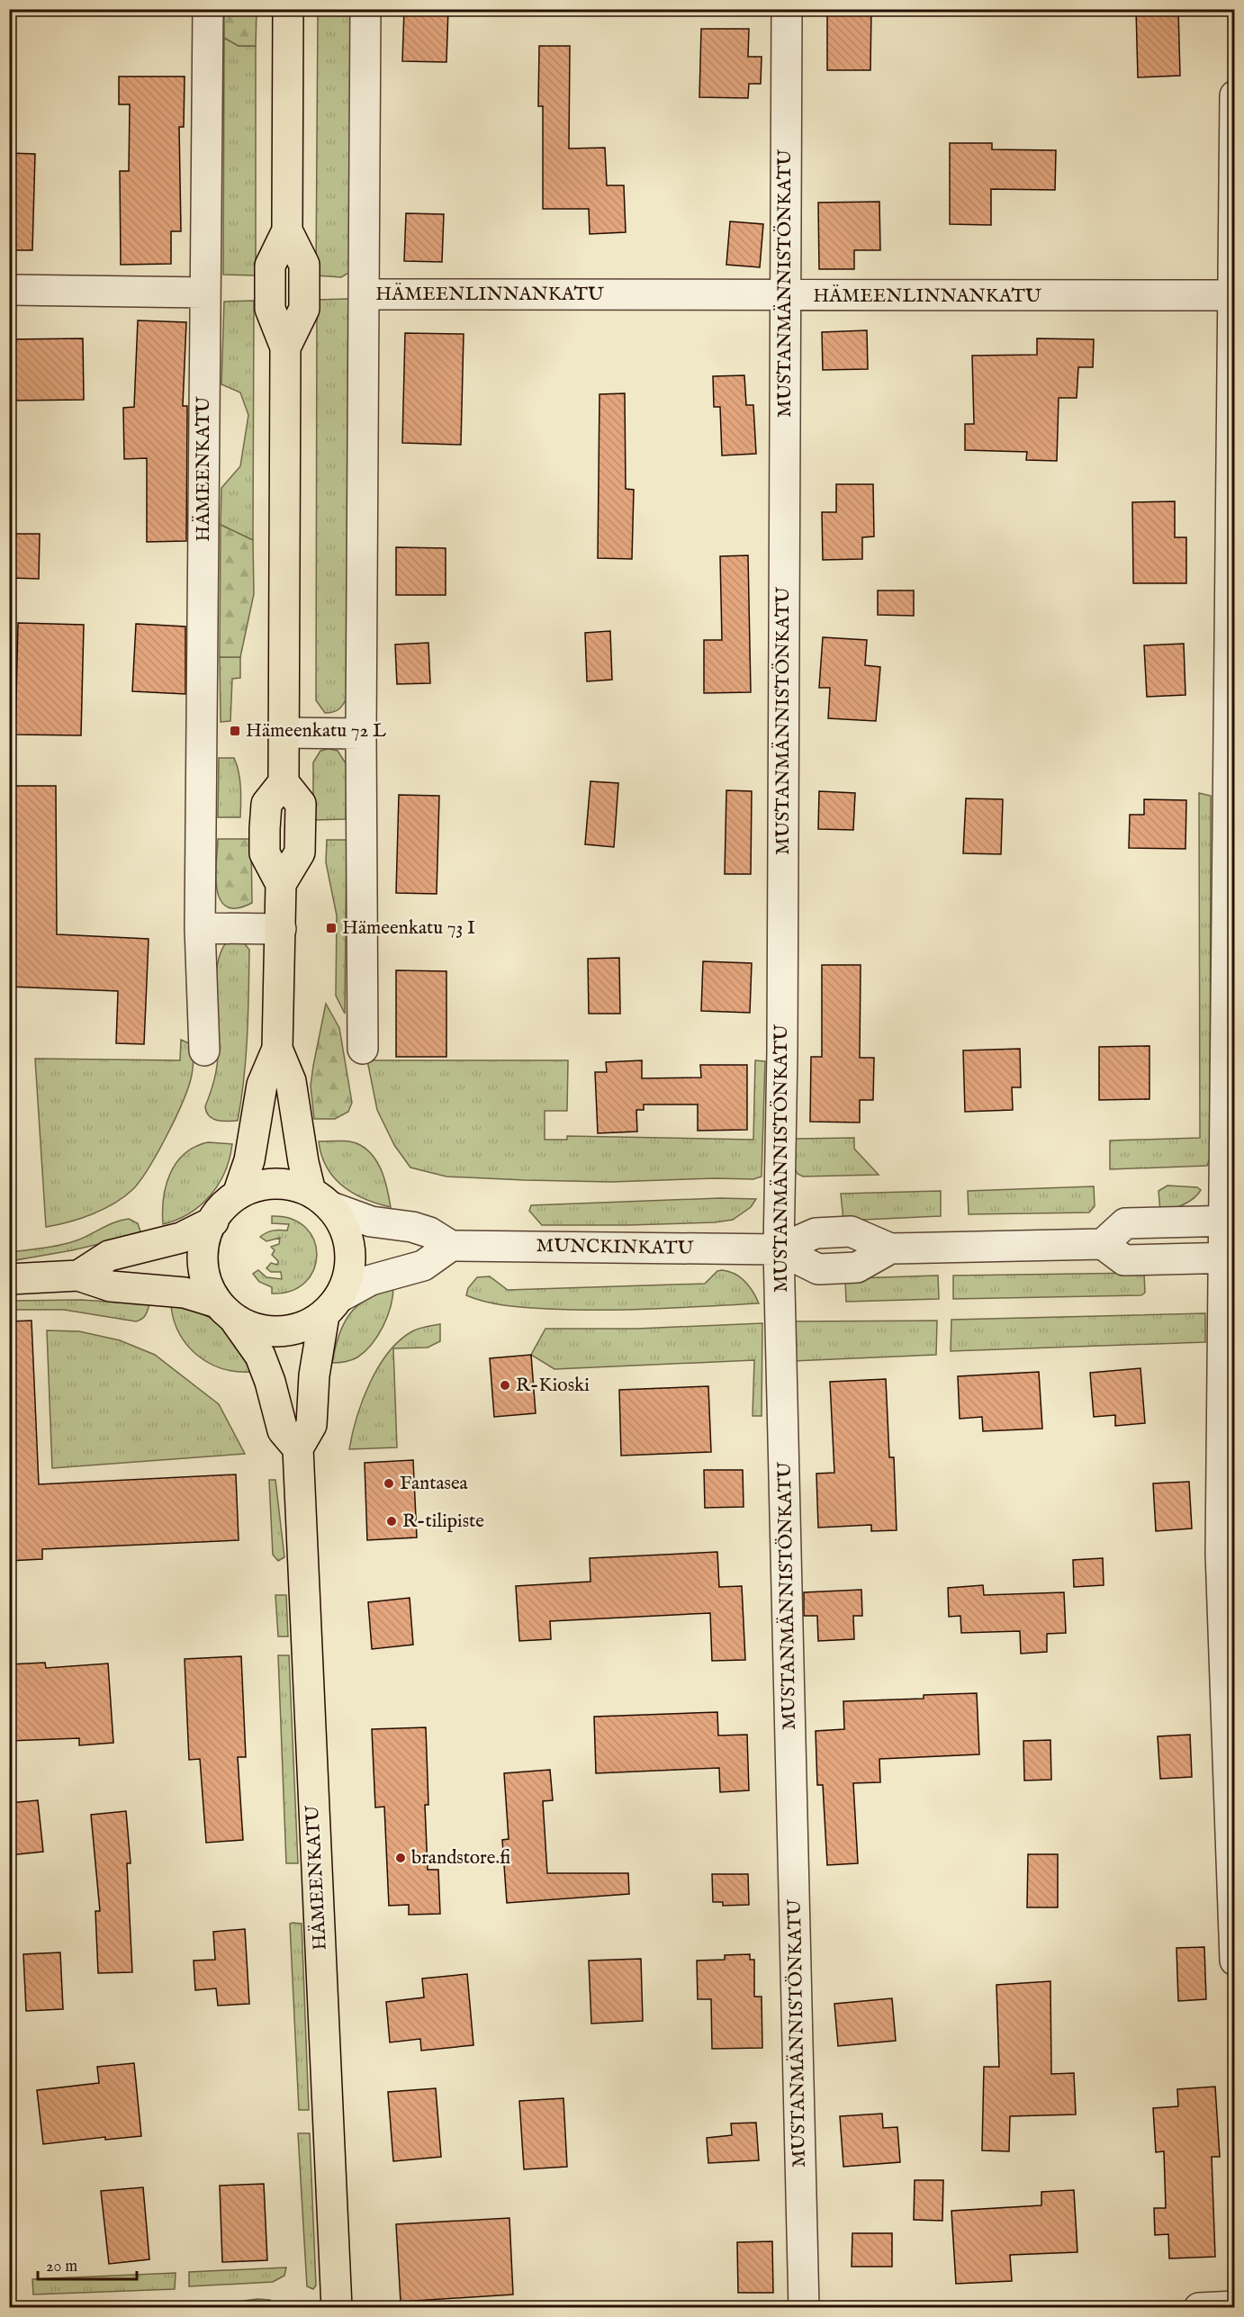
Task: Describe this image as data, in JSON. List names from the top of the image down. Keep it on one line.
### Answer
{"streets":{"main road":["HÄMEENKATU"],"street":["MUSTANMÄNNISTÖNKATU","HÄMEENLINNANKATU","MUNCKINKATU"]},"crossings":[["MUSTANMÄNNISTÖNKATU","HÄMEENLINNANKATU"],["MUSTANMÄNNISTÖNKATU","MUNCKINKATU"]],"places":{"transit":["Hämeenkatu 72 L","Hämeenkatu 73 I"],"other":["R-Kioski","Fantasea","R-tilipiste","brandstore.fi"]},"scale_bar":"20 m"}
